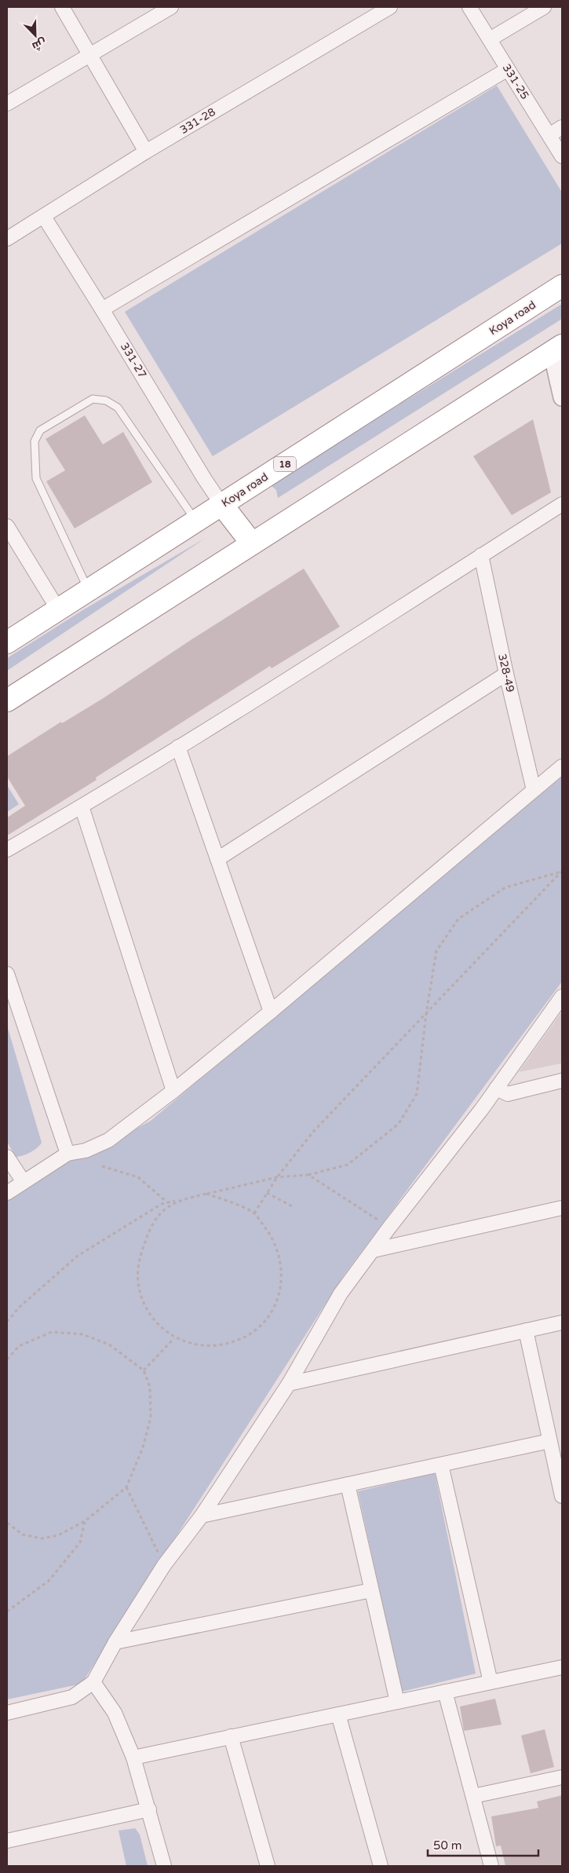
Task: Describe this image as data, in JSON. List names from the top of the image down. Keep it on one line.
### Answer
{"streets":{"highway":["Koya road","18"],"street":["331-25","331-28","331-27","328-49"]},"crossings":[["331-28","331-27"],["Koya road","331-27"]],"scale_bar":"50 m","north":"bottom right"}
